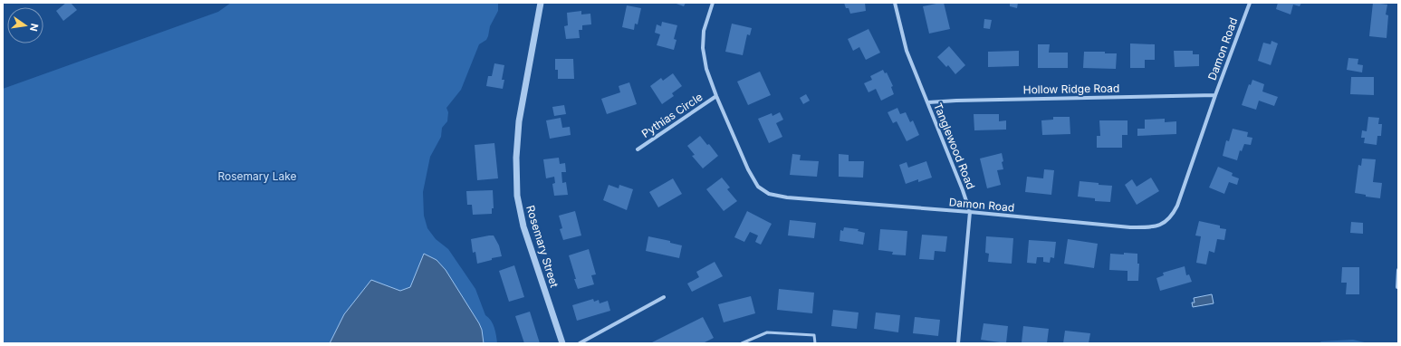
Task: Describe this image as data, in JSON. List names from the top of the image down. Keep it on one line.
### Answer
{"streets":{"street":["Damon Road","Hollow Ridge Road","Pythias Circle","Tanglewood Road","Rosemary Street"]},"crossings":[["Damon Road","Hollow Ridge Road"],["Damon Road","Pythias Circle"],["Damon Road","Tanglewood Road"],["Hollow Ridge Road","Tanglewood Road"]],"parks":["Rosemary Lake"],"north":"right"}
